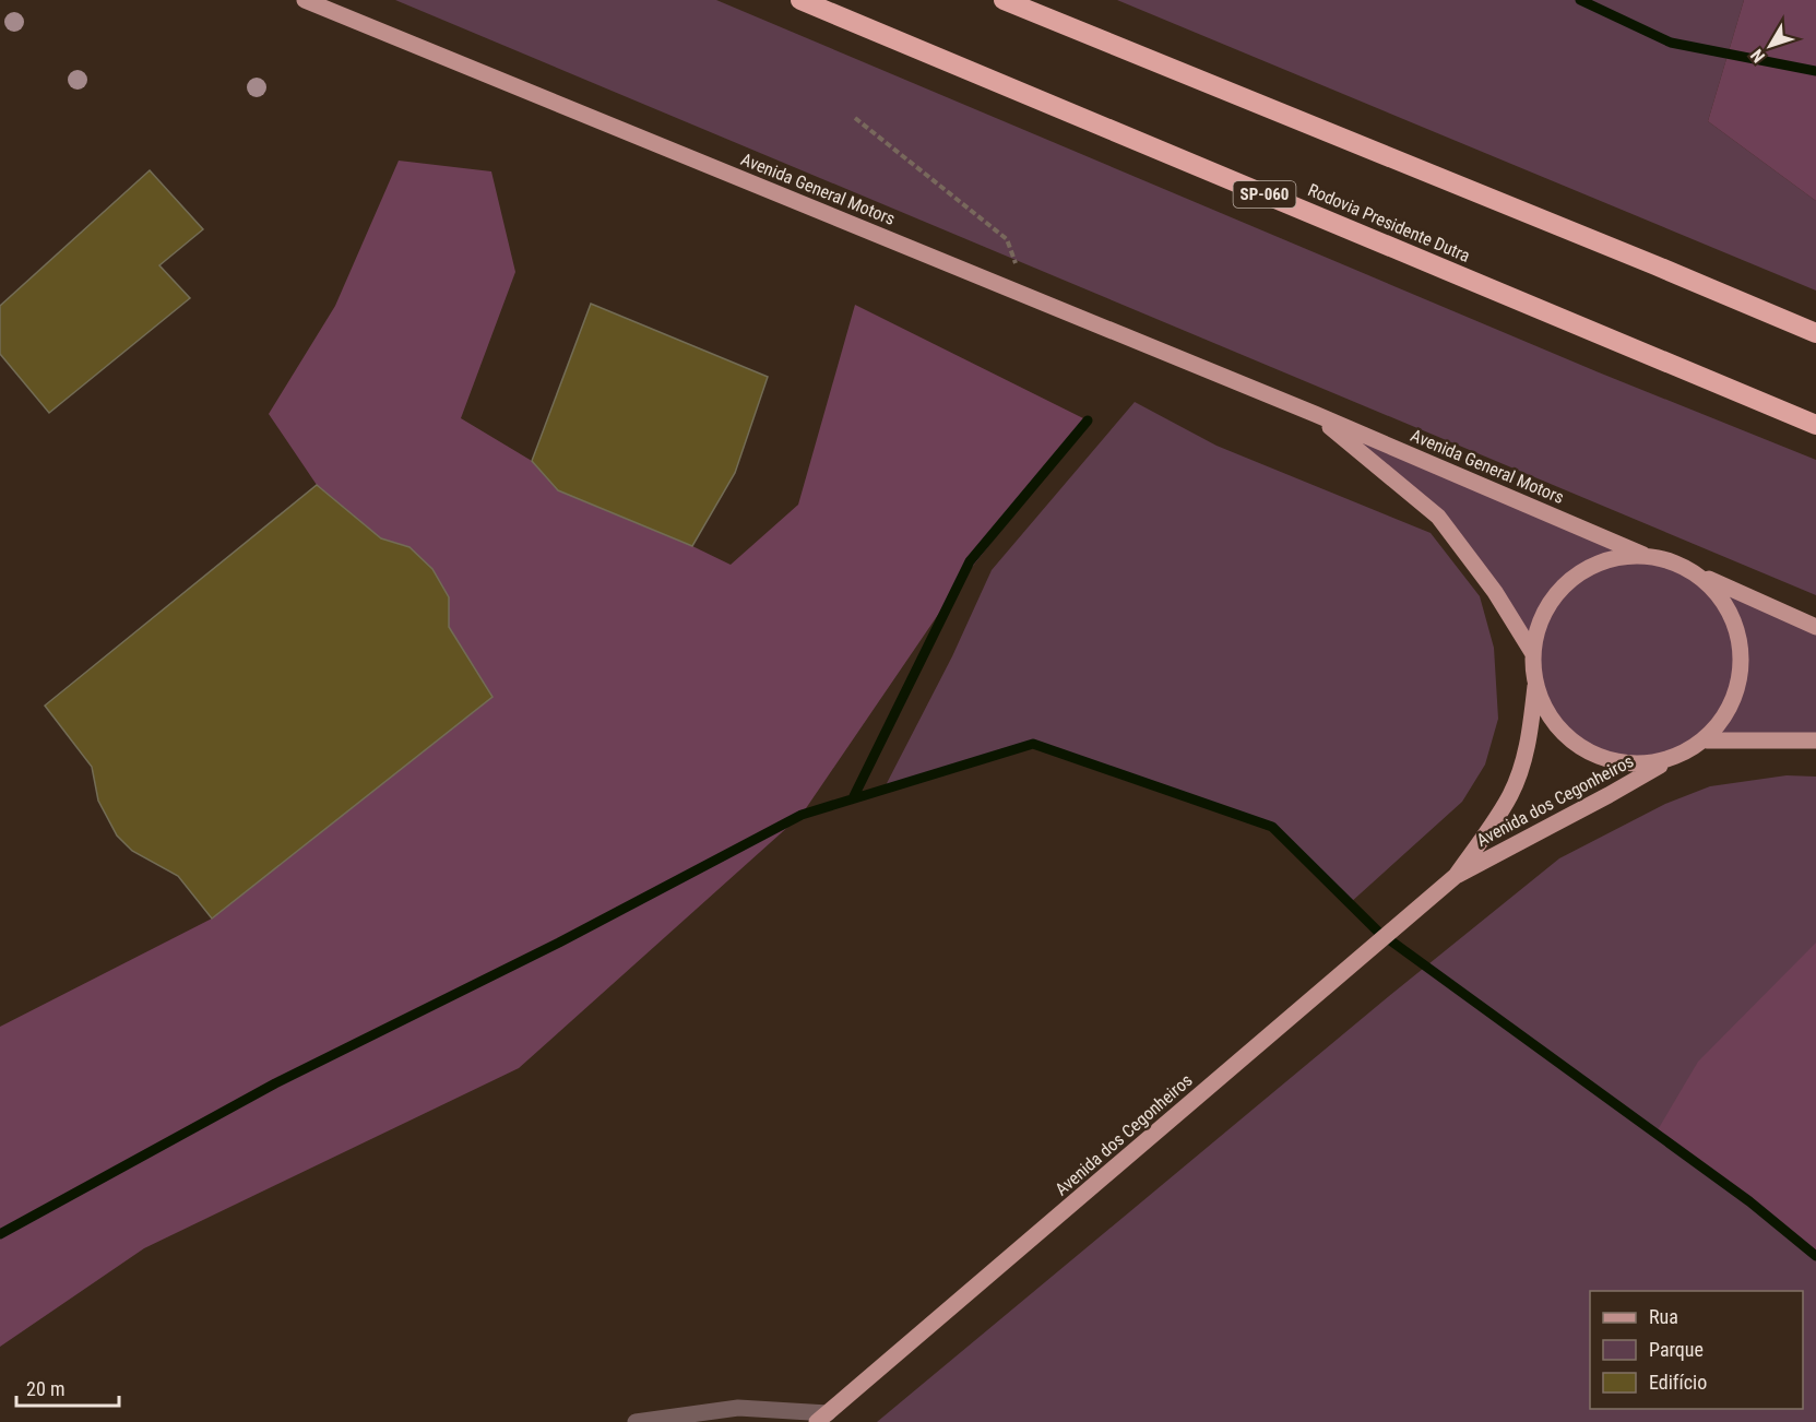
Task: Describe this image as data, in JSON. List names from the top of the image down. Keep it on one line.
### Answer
{"streets":{"highway":["SP-060","Rodovia Presidente Dutra"],"main road":["Avenida General Motors","Avenida dos Cegonheiros"]},"crossings":[["Avenida General Motors","Avenida dos Cegonheiros"]],"legend":["Rua","Parque","Edifício"],"scale_bar":"20 m","north":"bottom left"}
